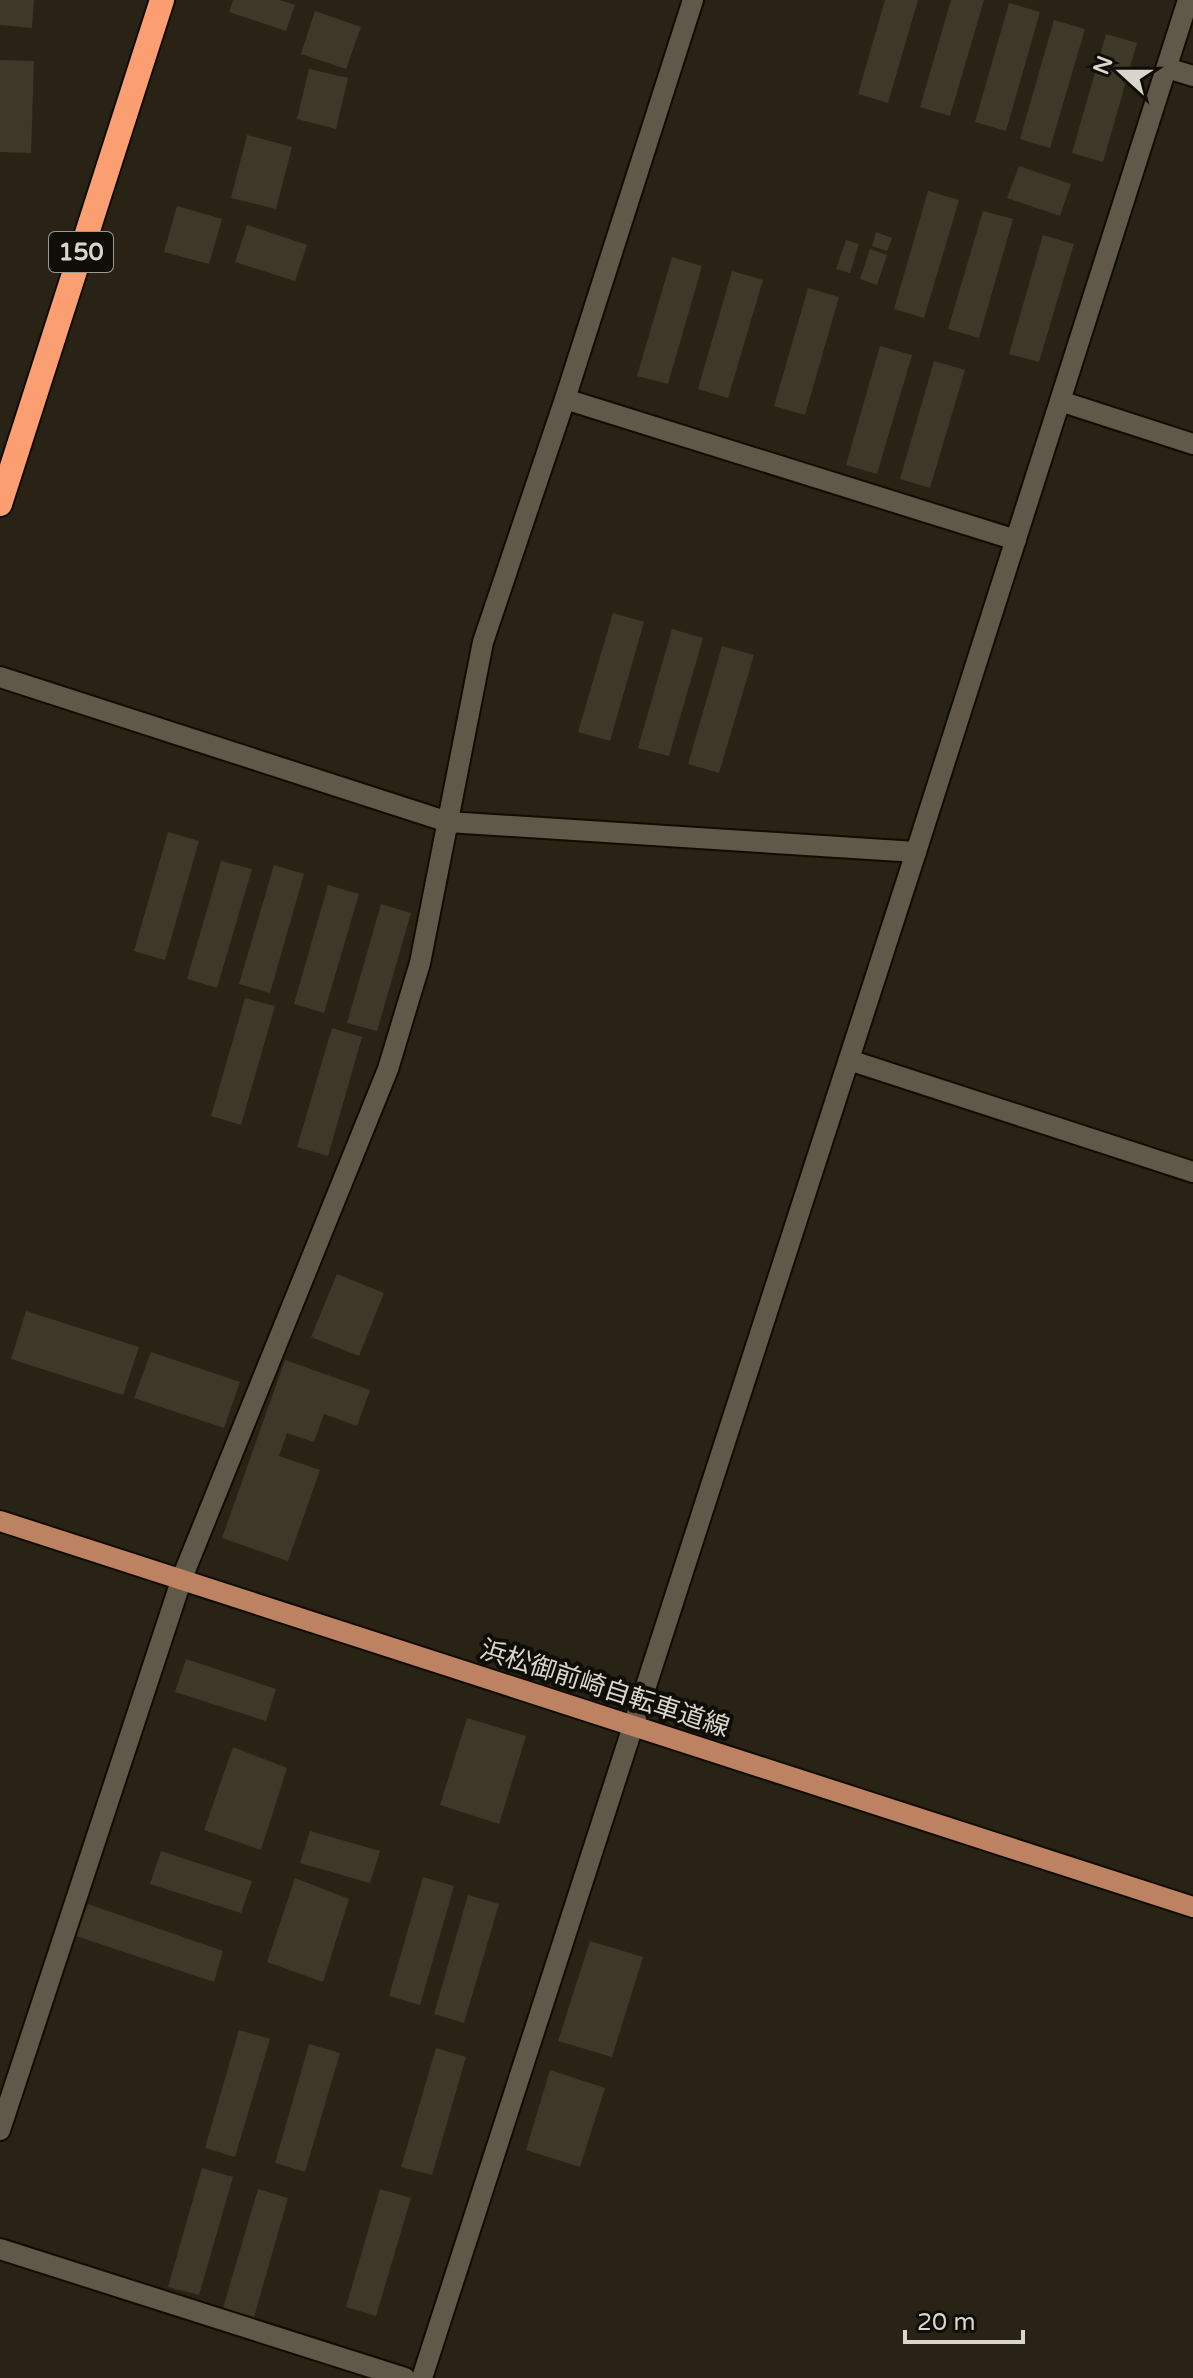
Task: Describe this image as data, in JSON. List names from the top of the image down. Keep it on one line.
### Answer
{"streets":{"highway":["150"],"main road":["浜松御前崎自転車道線"]},"scale_bar":"20 m","north":"left"}
